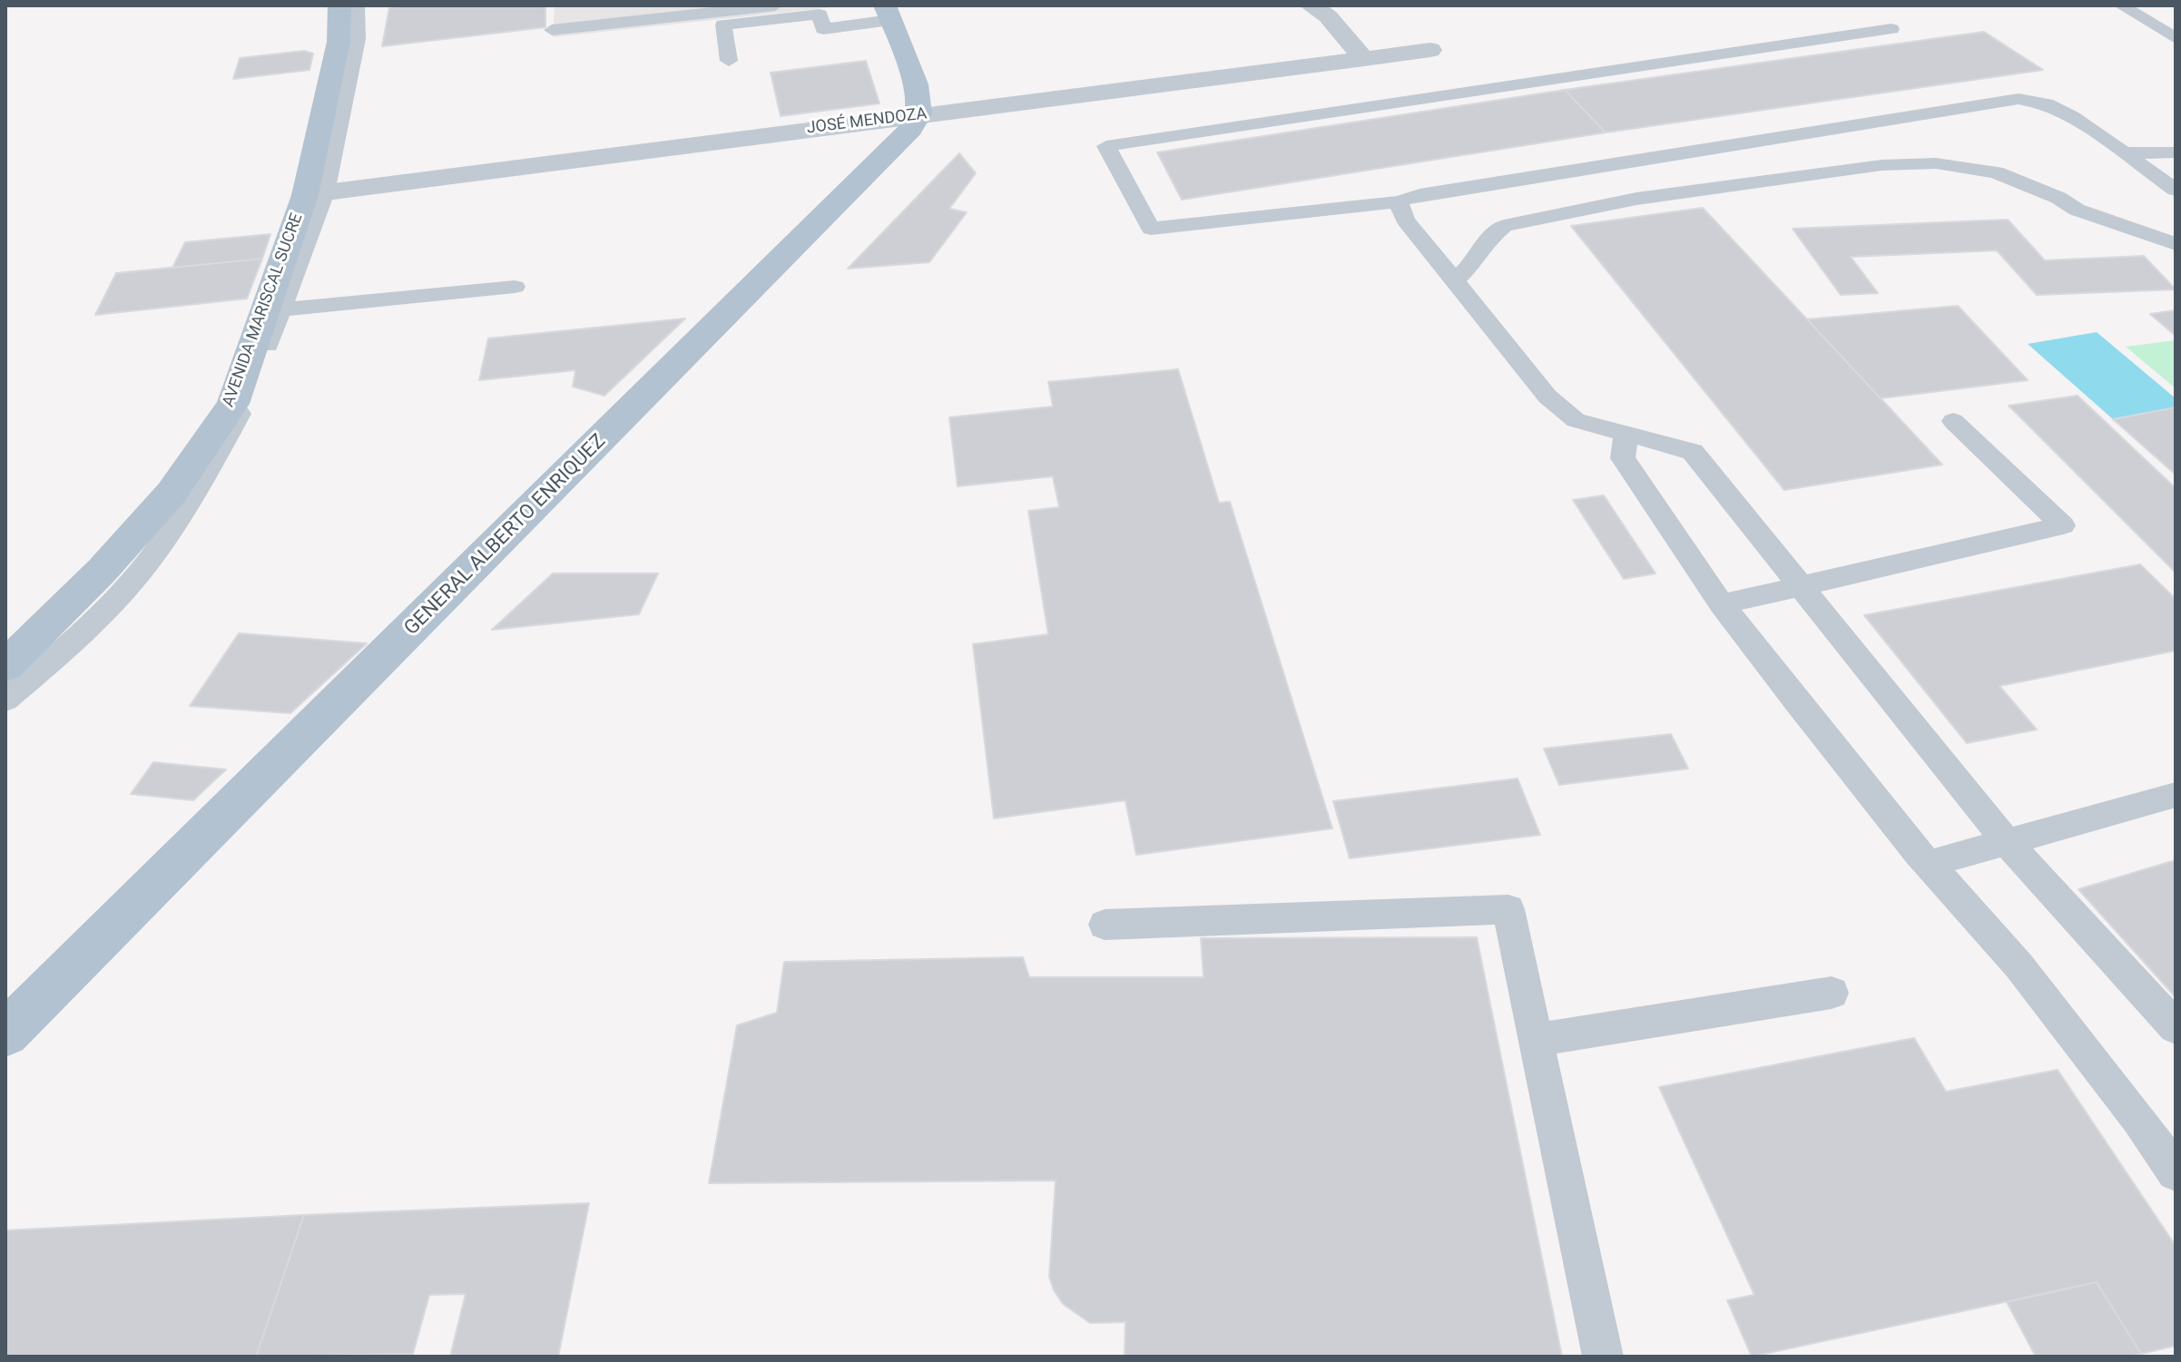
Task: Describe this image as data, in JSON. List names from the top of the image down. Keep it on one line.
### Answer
{"streets":{"main road":["AVENIDA MARISCAL SUCRE","GENERAL ALBERTO ENRIQUEZ"],"street":["JOSÉ MENDOZA"]},"crossings":[["JOSÉ MENDOZA","AVENIDA MARISCAL SUCRE"],["JOSÉ MENDOZA","GENERAL ALBERTO ENRIQUEZ"]]}
